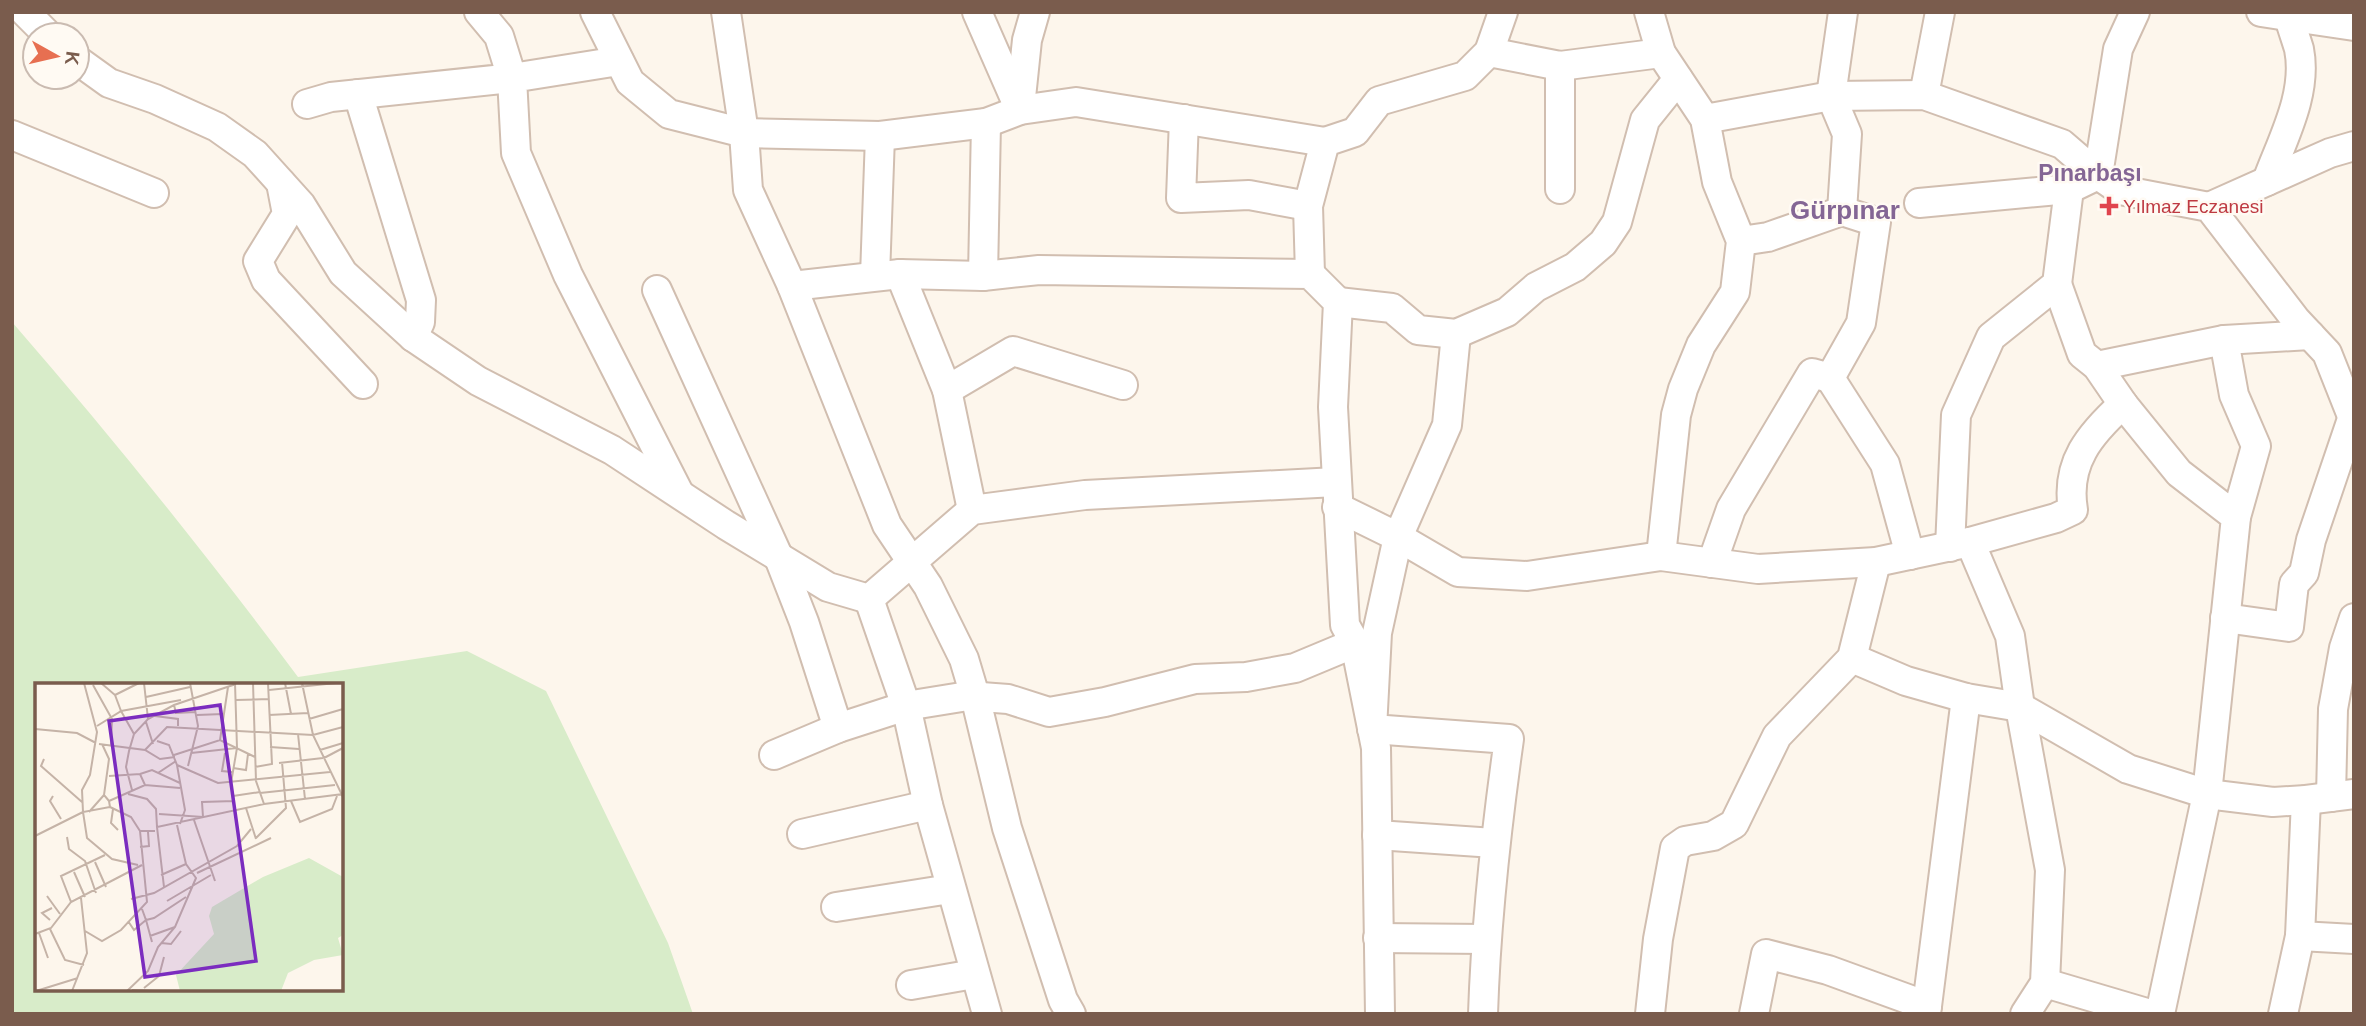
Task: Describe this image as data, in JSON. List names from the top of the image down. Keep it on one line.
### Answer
{"districts":["Pınarbaşı","Gürpınar"],"places":{"health":["Yılmaz Eczanesi"]},"north":"right"}
